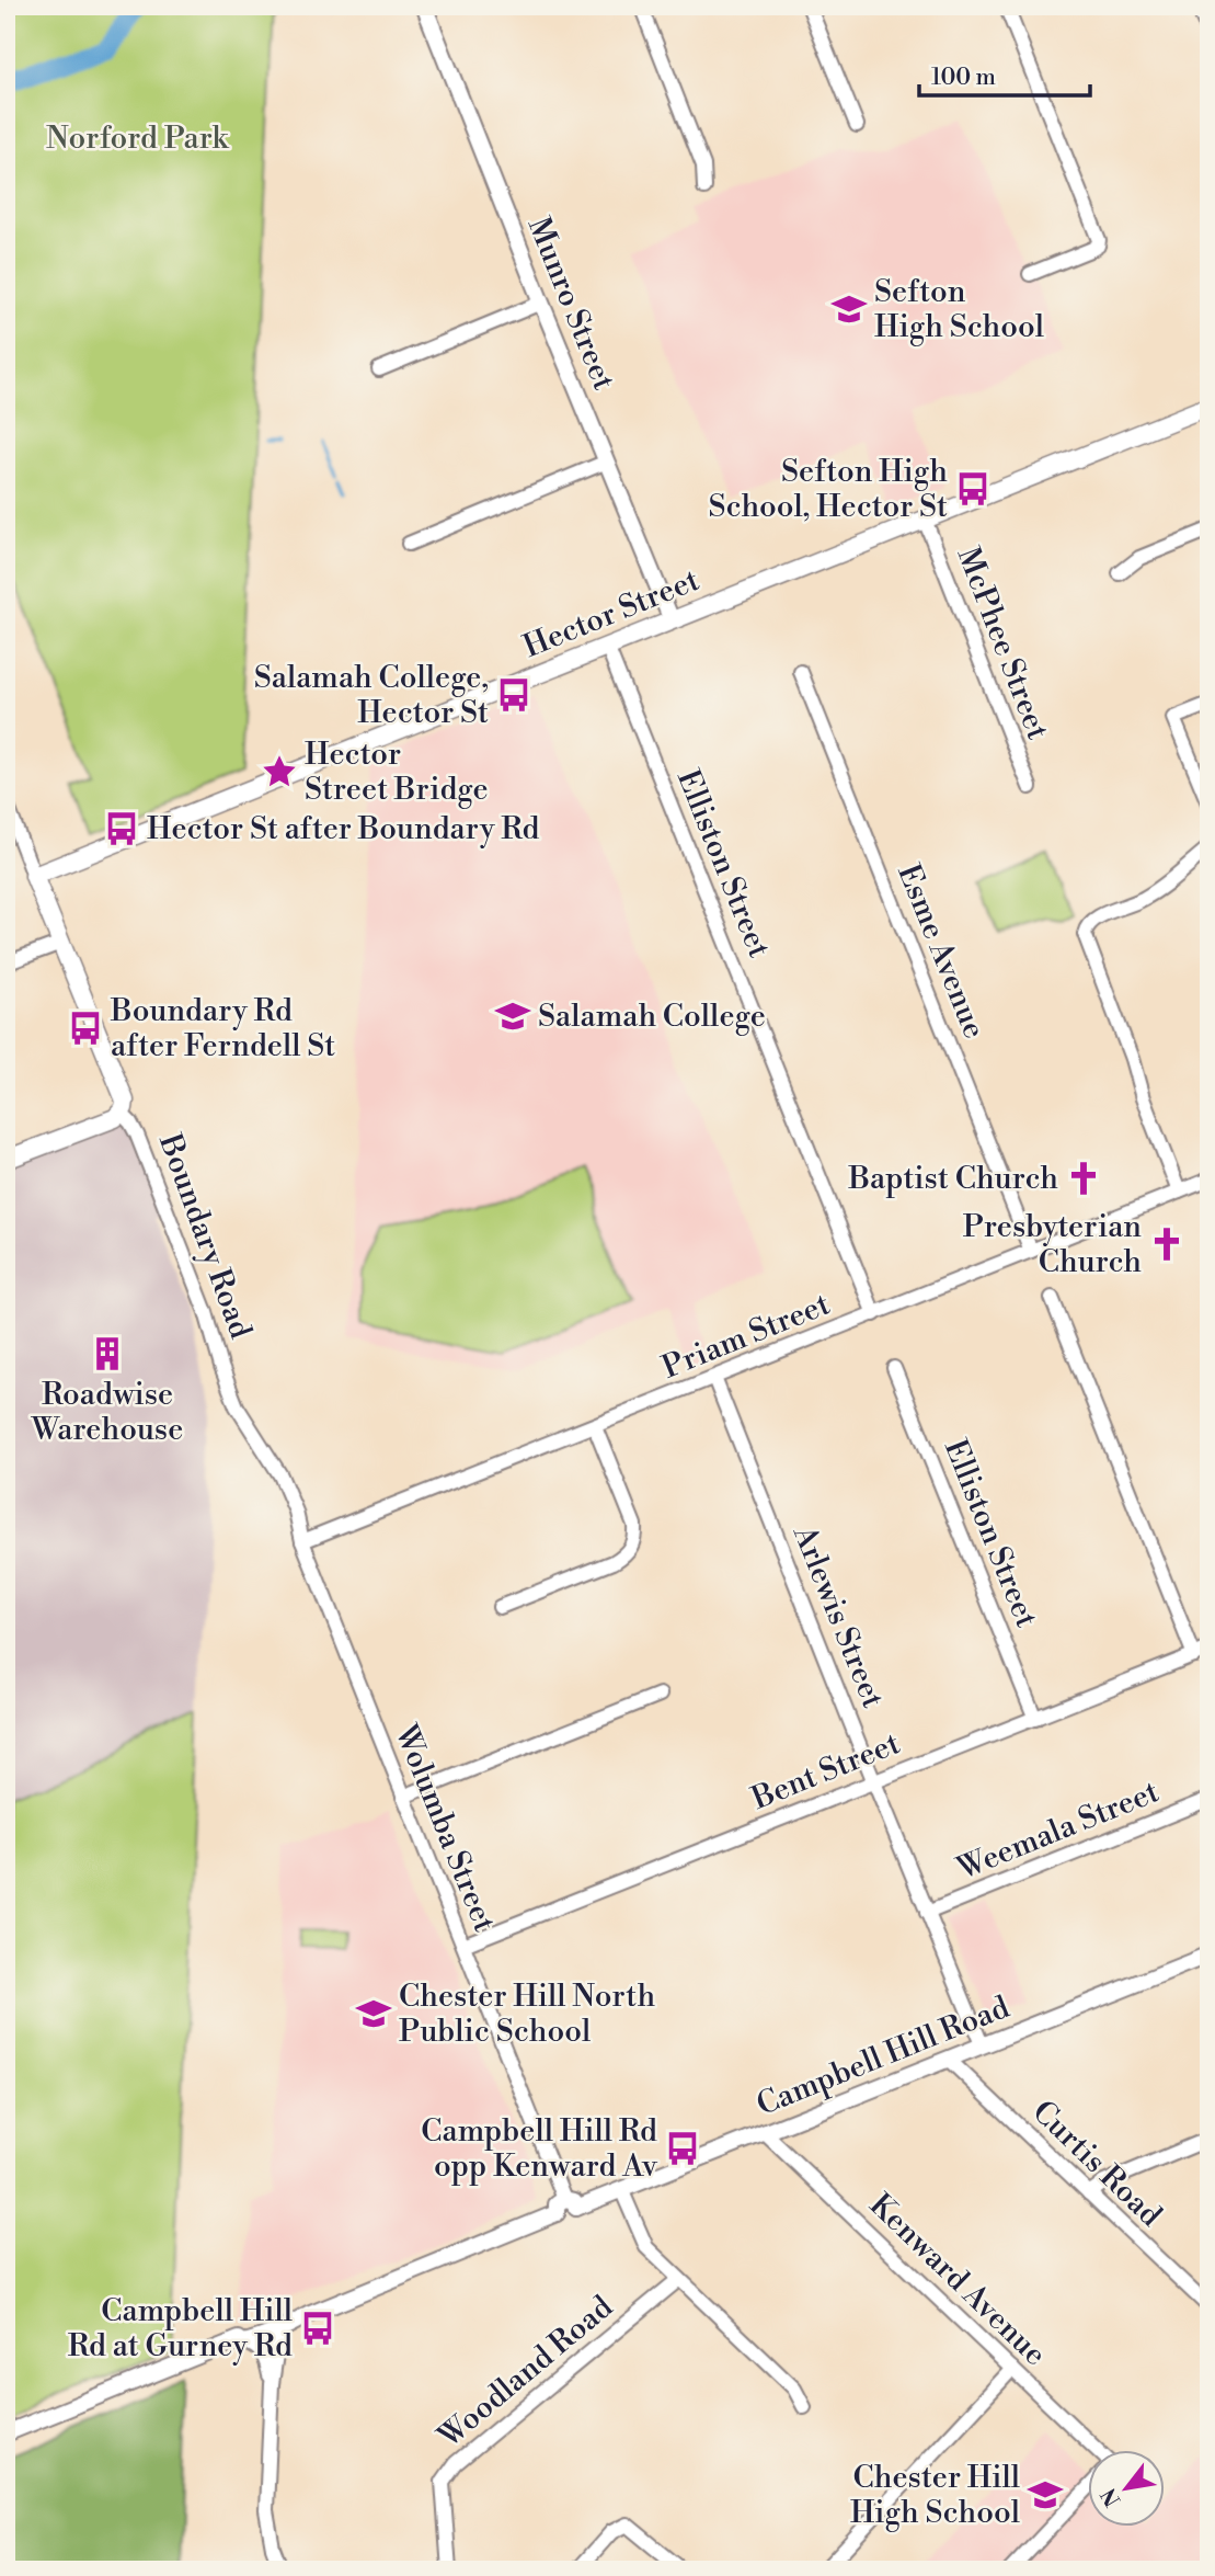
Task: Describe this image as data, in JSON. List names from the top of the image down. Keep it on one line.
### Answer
{"streets":{"main road":["Hector Street","Boundary Road"],"street":["Munro Street","McPhee Street","Elliston Street","Esme Avenue","Priam Street","Arlewis Street","Bent Street","Wolumba Street","Weemala Street","Campbell Hill Road","Curtis Road","Kenward Avenue","Woodland Road"]},"crossings":[["Munro Street","Hector Street"],["Hector Street","McPhee Street"],["Hector Street","Elliston Street"],["Hector Street","Boundary Road"],["Elliston Street","Priam Street"],["Elliston Street","Bent Street"],["Esme Avenue","Priam Street"],["Boundary Road","Wolumba Street"],["Priam Street","Arlewis Street"],["Priam Street","Wolumba Street"],["Arlewis Street","Bent Street"],["Arlewis Street","Weemala Street"],["Arlewis Street","Campbell Hill Road"],["Bent Street","Wolumba Street"],["Wolumba Street","Campbell Hill Road"],["Campbell Hill Road","Curtis Road"],["Campbell Hill Road","Kenward Avenue"]],"parks":["Norford Park"],"places":{"school or university":["Sefton High School","Salamah College","Chester Hill North Public School","Chester Hill High School"],"bus stop":["Sefton High School, Hector St","Salamah College, Hector St","Hector St after Boundary Rd","Boundary Rd after Ferndell St","Campbell Hill Rd opp Kenward Av","Campbell Hill Rd at Gurney Rd"],"place":["Hector Street Bridge"],"church":["Baptist Church","Presbyterian Church"],"building":["Roadwise Warehouse"]},"scale_bar":"100 m","north":"bottom left"}
